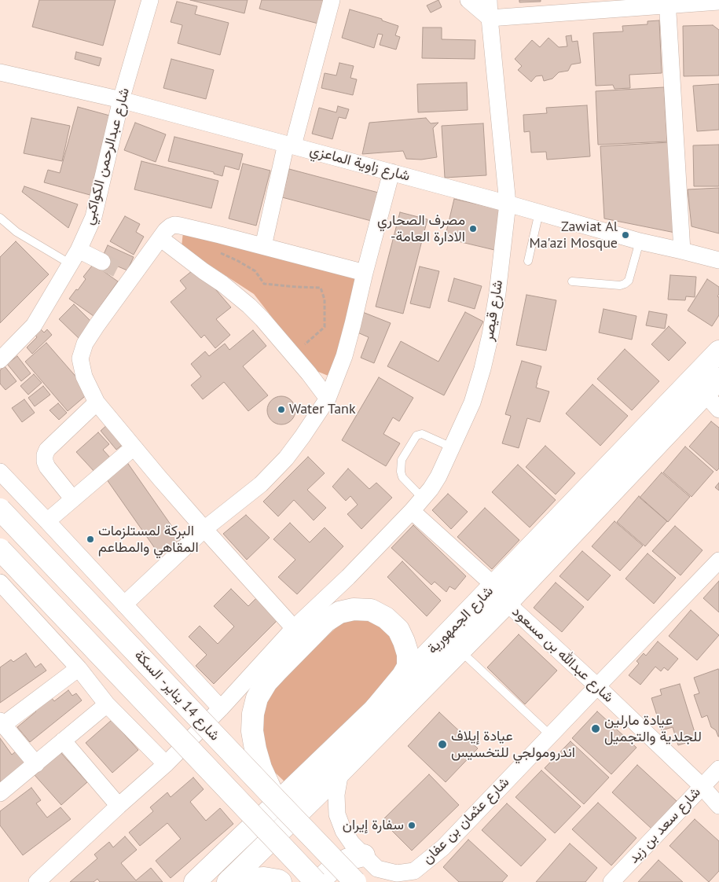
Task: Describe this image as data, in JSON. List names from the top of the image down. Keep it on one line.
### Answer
{"streets":{"main road":["شارع الجمهورية","شارع 14 يناير- السكة"],"street":["شارع عبدالرحمن الكواكبي","شارع زاوية الماعزي","شارع قيصر","شارع عبدالله بن مسعود","شارع عثمان بن عفان","شارع سعد بن زيد"]},"crossings":[["شارع عبدالرحمن الكواكبي","شارع زاوية الماعزي"],["شارع زاوية الماعزي","شارع قيصر"],["شارع الجمهورية","شارع عبدالله بن مسعود"],["شارع الجمهورية","شارع عثمان بن عفان"],["شارع عبدالله بن مسعود","شارع عثمان بن عفان"],["شارع عبدالله بن مسعود","شارع سعد بن زيد"]],"places":["مصرف الصحاري -الادارة العامة","Zawiat Al Ma'azi Mosque","Water Tank","البركة لمستلزمات المقاهي والمطاعم","عيادة مارلين للجلدية والتجميل","عيادة إيلاف اندرومولجي للتخسيس","سفارة إيران"]}
